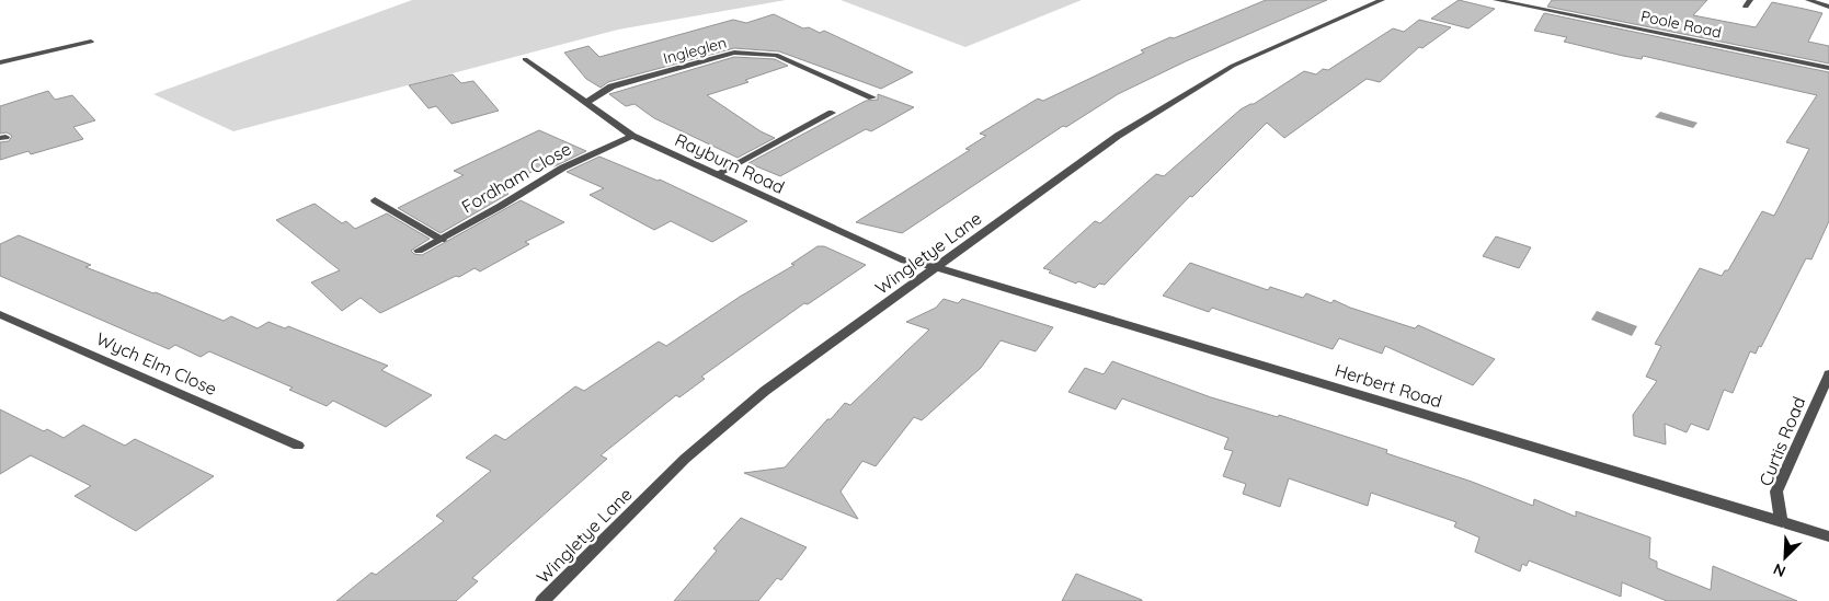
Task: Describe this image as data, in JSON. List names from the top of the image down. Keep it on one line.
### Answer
{"streets":{"street":["Poole Road","Ingleglen","Rayburn Road","Fordham Close","Wingletye Lane","Wych Elm Close","Herbert Road","Curtis Road"]},"crossings":[["Ingleglen","Rayburn Road"],["Rayburn Road","Fordham Close"],["Rayburn Road","Wingletye Lane"],["Rayburn Road","Herbert Road"],["Wingletye Lane","Herbert Road"],["Herbert Road","Curtis Road"]],"north":"bottom left"}
